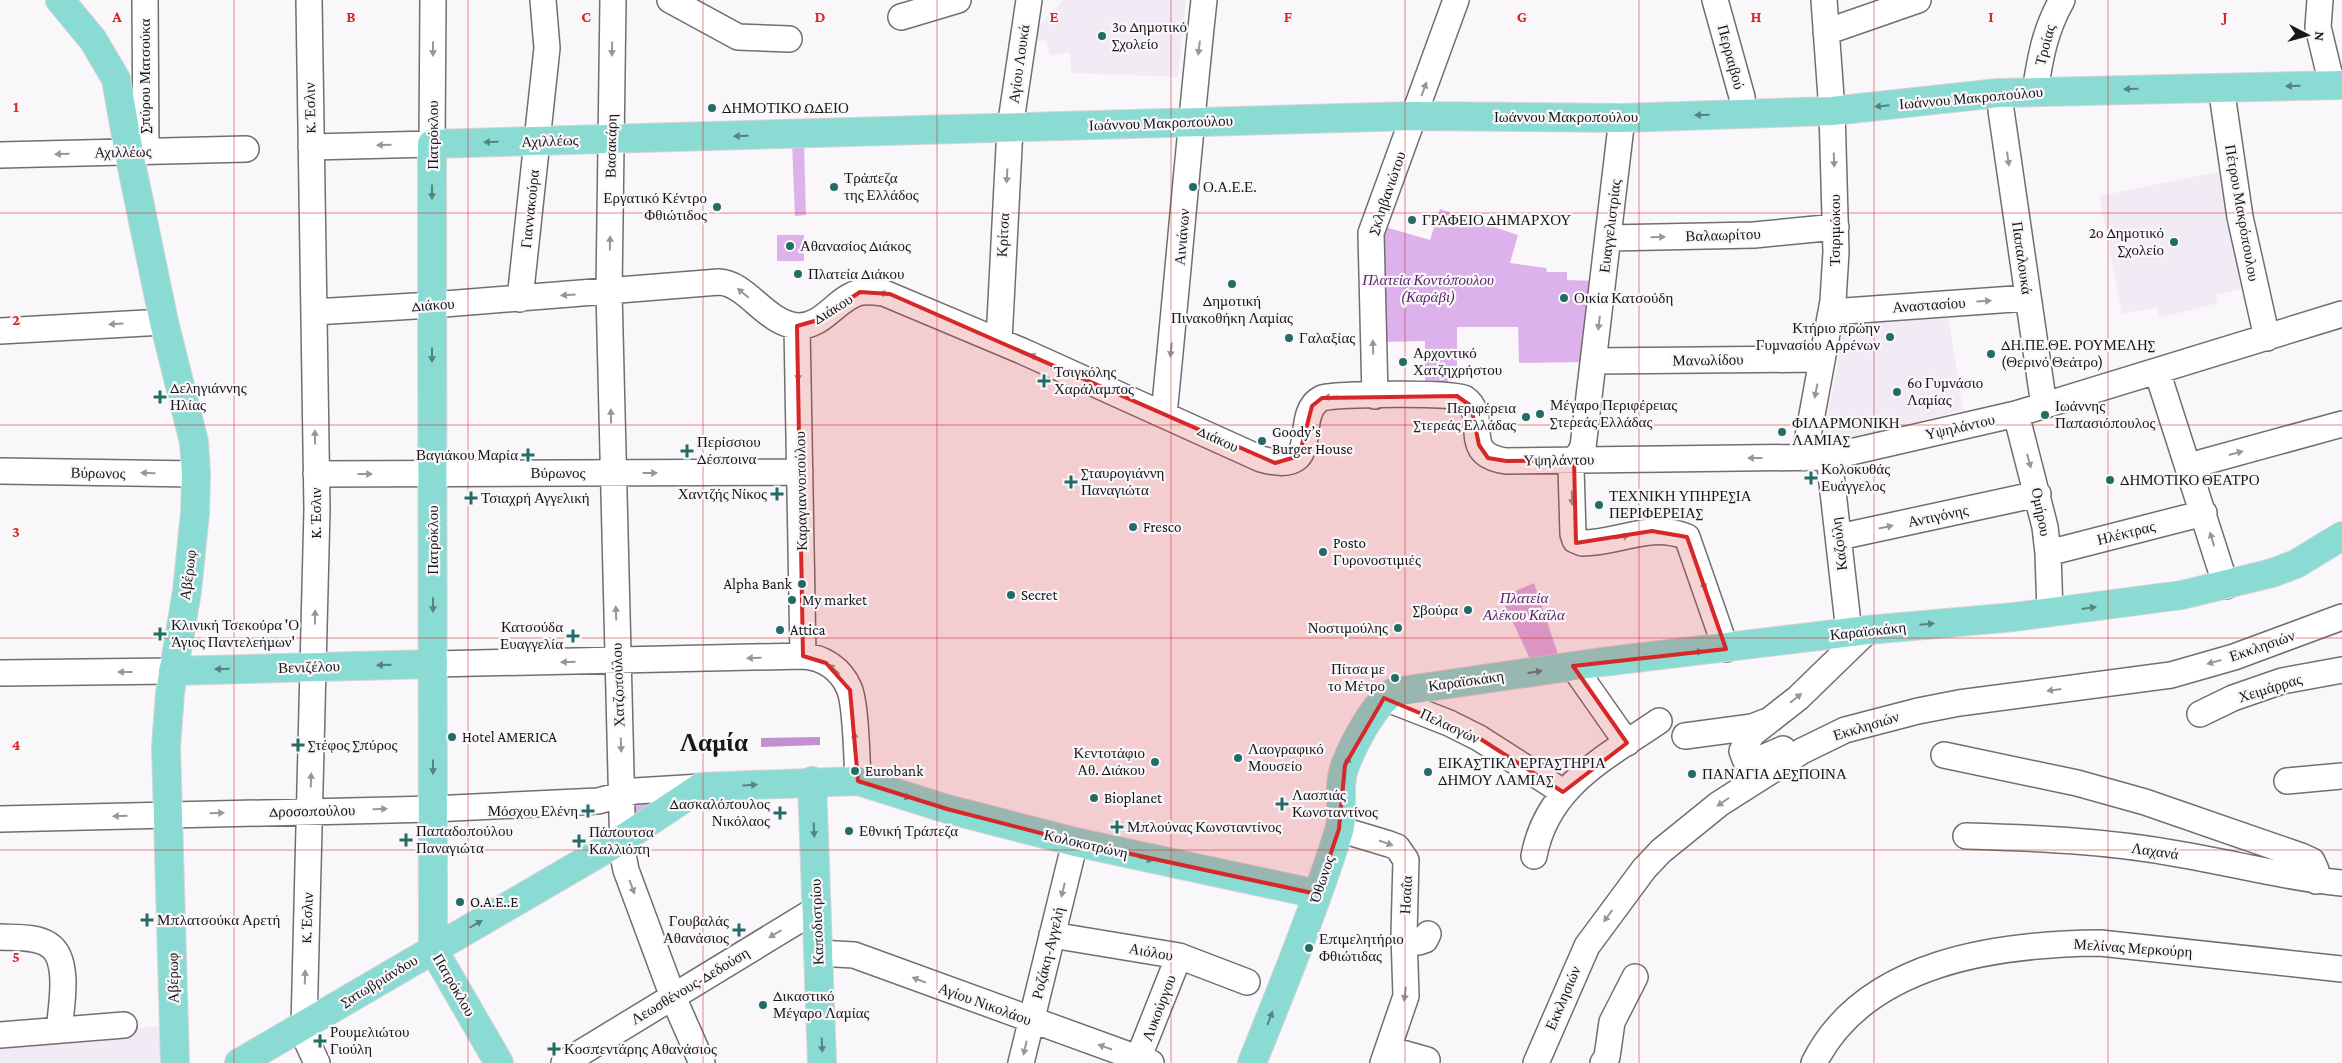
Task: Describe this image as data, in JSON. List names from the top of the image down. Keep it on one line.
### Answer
{"streets":{"main road":["Ιωάννου Μακροπούλου","Πατρόκλου","Αχιλλέως","Αβέρωφ","Καραϊσκάκη","Βενιζέλου","Κολοκοτρώνη","Όθωνος","Καποδιστρίου","Σατωβριάνδου"],"street":["Τροίας","Περραιβού","Αγίου Λουκά","Σπύρου Ματσούκα","K. Έσλιν","Βασακάρη","Σκληβανιώτου","Γιαννακούρα","Πέτρου Μακρόπουλου","Ευαγγελιστρίας","Τσιριμώκου","Κρίτσα","Βαλαωρίτου","Αινιάνων","Παπαλουκά","Διάκου","Αναστασίου","Μανωλίδου","Υψηλάντου","Βύρωνος","Καραγιαννοπούλου","Ομήρου","Αντιγόνης","Ηλέκτρας","Καζούλη","Εκκλησιών","Χατζοπούλου","Χειμάρρας","Πελασγών","Δροσοπούλου","Λαχανά","Ησαΐα","Μελίνας Μερκούρη","Αιόλου","Ροζάκη-Αγγελή","Λεωσθένους-Δεδούση","Αγίου Νικολάου","Λυκούργου"]},"crossings":[["Τροίας","Ιωάννου Μακροπούλου"],["Περραιβού","Ιωάννου Μακροπούλου"],["Αγίου Λουκά","Ιωάννου Μακροπούλου"],["Αγίου Λουκά","Κρίτσα"],["Σπύρου Ματσούκα","Αχιλλέως"],["Σπύρου Ματσούκα","Αβέρωφ"],["Ιωάννου Μακροπούλου","Αχιλλέως"],["Ιωάννου Μακροπούλου","Σκληβανιώτου"],["Ιωάννου Μακροπούλου","Πέτρου Μακρόπουλου"],["Ιωάννου Μακροπούλου","Ευαγγελιστρίας"],["Ιωάννου Μακροπούλου","Τσιριμώκου"],["Ιωάννου Μακροπούλου","Κρίτσα"],["Ιωάννου Μακροπούλου","Αινιάνων"],["K. Έσλιν","Αχιλλέως"],["K. Έσλιν","Διάκου"],["K. Έσλιν","Βύρωνος"],["K. Έσλιν","Βενιζέλου"],["K. Έσλιν","Δροσοπούλου"],["K. Έσλιν","Σατωβριάνδου"],["Πατρόκλου","Αχιλλέως"],["Πατρόκλου","Διάκου"],["Πατρόκλου","Βύρωνος"],["Πατρόκλου","Βενιζέλου"],["Πατρόκλου","Δροσοπούλου"],["Πατρόκλου","Σατωβριάνδου"],["Αχιλλέως","Βασακάρη"],["Αχιλλέως","Γιαννακούρα"],["Αχιλλέως","Αβέρωφ"],["Βασακάρη","Διάκου"],["Βασακάρη","Χατζοπούλου"],["Σκληβανιώτου","Διάκου"],["Σκληβανιώτου","Υψηλάντου"],["Γιαννακούρα","Διάκου"],["Πέτρου Μακρόπουλου","Υψηλάντου"],["Ευαγγελιστρίας","Βαλαωρίτου"],["Ευαγγελιστρίας","Μανωλίδου"],["Ευαγγελιστρίας","Υψηλάντου"],["Ευαγγελιστρίας","Καραϊσκάκη"],["Τσιριμώκου","Βαλαωρίτου"],["Τσιριμώκου","Αναστασίου"],["Τσιριμώκου","Μανωλίδου"],["Τσιριμώκου","Υψηλάντου"],["Κρίτσα","Διάκου"],["Αινιάνων","Διάκου"],["Παπαλουκά","Αναστασίου"],["Παπαλουκά","Υψηλάντου"],["Διάκου","Υψηλάντου"],["Διάκου","Καραγιαννοπούλου"],["Διάκου","Χατζοπούλου"],["Υψηλάντου","Ομήρου"],["Υψηλάντου","Καζούλη"],["Βύρωνος","Καραγιαννοπούλου"],["Βύρωνος","Αβέρωφ"],["Βύρωνος","Χατζοπούλου"],["Καραγιαννοπούλου","Βενιζέλου"],["Ομήρου","Αντιγόνης"],["Ομήρου","Ηλέκτρας"],["Ομήρου","Καραϊσκάκη"],["Αντιγόνης","Καζούλη"],["Καζούλη","Καραϊσκάκη"],["Αβέρωφ","Βενιζέλου"],["Αβέρωφ","Δροσοπούλου"],["Καραϊσκάκη","Πελασγών"],["Καραϊσκάκη","Όθωνος"],["Βενιζέλου","Χατζοπούλου"],["Βενιζέλου","Κολοκοτρώνη"],["Χατζοπούλου","Δροσοπούλου"],["Χατζοπούλου","Σατωβριάνδου"],["Χατζοπούλου","Λεωσθένους-Δεδούση"],["Πελασγών","Όθωνος"],["Δροσοπούλου","Κολοκοτρώνη"],["Δροσοπούλου","Σατωβριάνδου"],["Κολοκοτρώνη","Όθωνος"],["Κολοκοτρώνη","Καποδιστρίου"],["Κολοκοτρώνη","Ροζάκη-Αγγελή"],["Κολοκοτρώνη","Σατωβριάνδου"],["Όθωνος","Ησαΐα"],["Καποδιστρίου","Λεωσθένους-Δεδούση"],["Καποδιστρίου","Αγίου Νικολάου"],["Αιόλου","Ροζάκη-Αγγελή"],["Αιόλου","Λυκούργου"],["Ροζάκη-Αγγελή","Αγίου Νικολάου"],["Αγίου Νικολάου","Λυκούργου"]],"one_way":["Ιωάννου Μακροπούλου","K. Έσλιν","Πατρόκλου","Σκληβανιώτου","Τσιριμώκου","Κρίτσα","Βαλαωρίτου","Αινιάνων","Παπαλουκά","Διάκου","Αναστασίου","Καραγιαννοπούλου","Αντιγόνης","Καραϊσκάκη","Βενιζέλου","Κολοκοτρώνη","Όθωνος","Ησαΐα","Καποδιστρίου","Ροζάκη-Αγγελή","Σατωβριάνδου","Λεωσθένους-Δεδούση","Αγίου Νικολάου"],"districts":["Λαμία"],"parks":["Πλατεία Κοντόπουλου (Καράβι)","Πλατεία Αλέκου Καΐλα"],"places":{"other":["3ο Δημοτικό Σχολείο","ΔΗΜΟΤΙΚΟ ΩΔΕΙΟ","Τράπεζα της Ελλάδος","Ο.Α.Ε.Ε.","Εργατικό Κέντρο Φθιώτιδος","ΓΡΑΦΕΙΟ ΔΗΜΑΡΧΟΥ","2ο Δημοτικό Σχολείο","Αθανασίος Διάκος","Πλατεία Διάκου","Δημοτική Πινακοθήκη Λαμίας","Οικία Κατσούδη","Κτήριο πρώην Γυμνασίου Αρρένων","Γαλαξίας","ΔΗ.ΠΕ.ΘΕ. ΡΟΥΜΕΛΗΣ (Θερινό Θεάτρο)","Αρχοντικό Χατζηχρήστου","6ο Γυμνάσιο Λαμίας","Μέγαρο Περιφέρειας Στερεάς Ελλάδας","Ιωάννης Παπασιόπουλος","Περιφέρεια Στερεάς Ελλάδας","ΦΙΛΑΡΜΟΝΙΚΗ ΛΑΜΙΑΣ","Goody’s Burger House","ΔΗΜΟΤΙΚΟ ΘΕΑΤΡΟ","ΤΕΧΝΙΚΗ ΥΠΗΡΕΣΙΑ ΠΕΡΙΦΕΡΕΙΑΣ","Fresco","Posto Γυρονοστιμιές","Alpha Bank","Secret","My market","Σβούρα","Νοστιμούλης","Attica","Πίτσα με το Μέτρο","Hotel AMERICA","Λαογραφικό Μουσείο","Κεντοτάφιο Αθ. Διάκου","Eurobank","ΕΙΚΑΣΤΙΚΑ ΕΡΓΑΣΤΗΡΙΑ ΔΗΜΟΥ ΛΑΜΙΑΣ","ΠΑΝΑΓΙΑ ΔΕΣΠΟΙΝΑ","Bioplanet","Εθνική Τράπεζα","O.A.E..E","Επιμελητήριο Φθιώτιδας","Δικαστικό Μέγαρο Λαμίας"],"health":["Τσιγκόλης Χαράλαμπος","Δεληγιάννης Ηλίας","Περίσσιου Δέσποινα","Βαγιάκου Μαρία","Κολοκυθάς Ευάγγελος","Σταυρογιάννη Παναγιώτα","Χαντζής Νίκος","Τσιαχρή Αγγελική","Κλινική Τσεκούρα 'Ο Άγιος Παντελεήμων'","Κατσούδα Ευαγγελία","Στέφος Σπύρος","Λασπιάς Κωνσταντίνος","Μόσχου Ελένη","Δασκαλόπουλος Νικόλαος","Μπλούνας Κωνσταντίνος","Παπαδοπούλου Παναγιώτα","Πάπουτσα Καλλιόπη","Μπλατσούκα Αρετή","Γουβαλάς Αθανάσιος","Ρουμελιώτου Γιούλη","Κοσπεντάρης Αθανάσιος"]},"north":"right","grid":{"columns":["A","B","C","D","E","F","G","H","I","J"],"rows":["1","2","3","4","5"]}}
